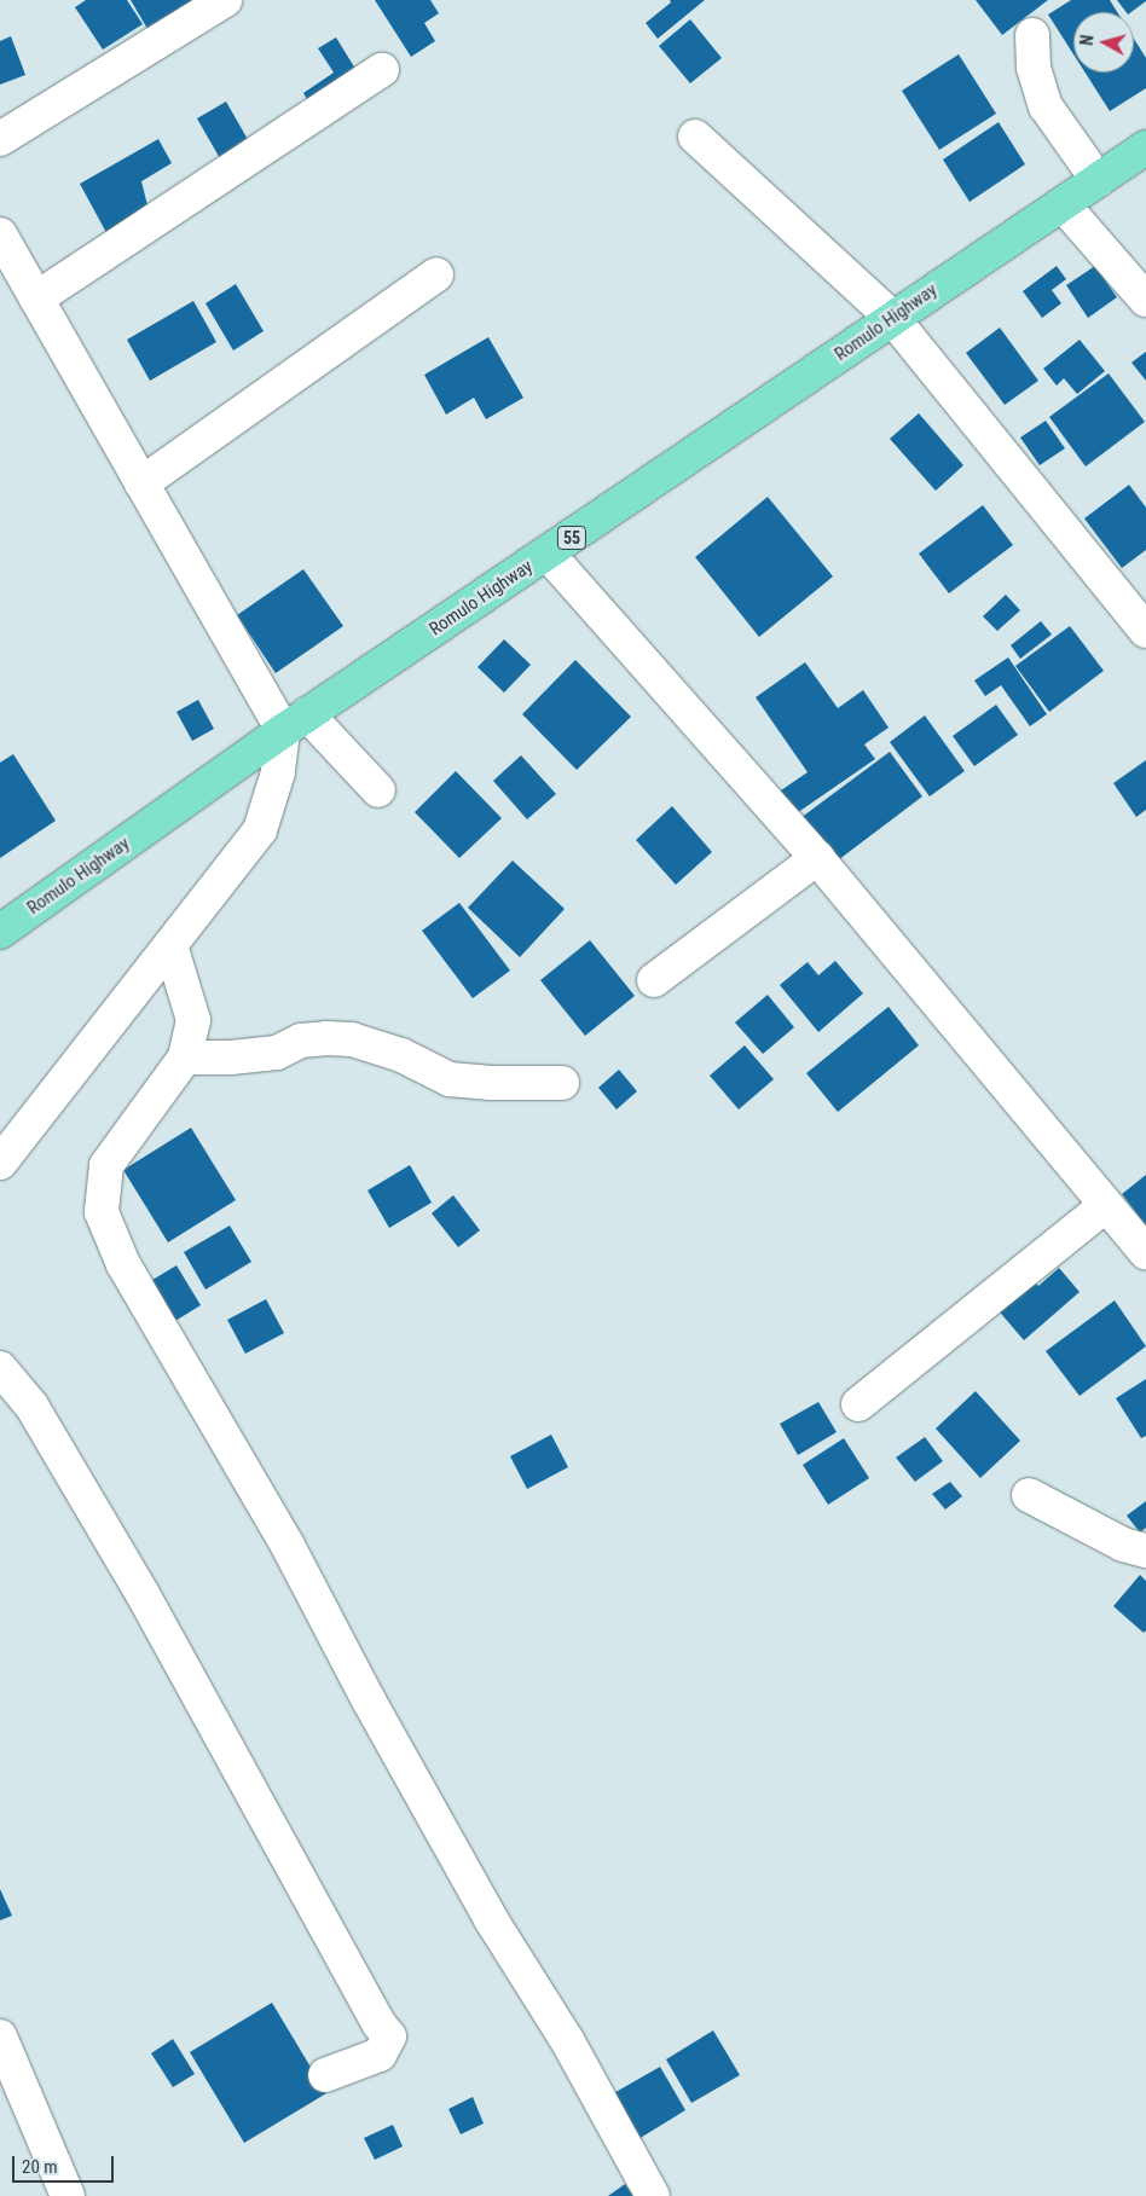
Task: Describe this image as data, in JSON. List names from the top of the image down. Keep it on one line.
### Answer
{"streets":{"highway":["Romulo Highway","55"]},"scale_bar":"20 m","north":"left"}
